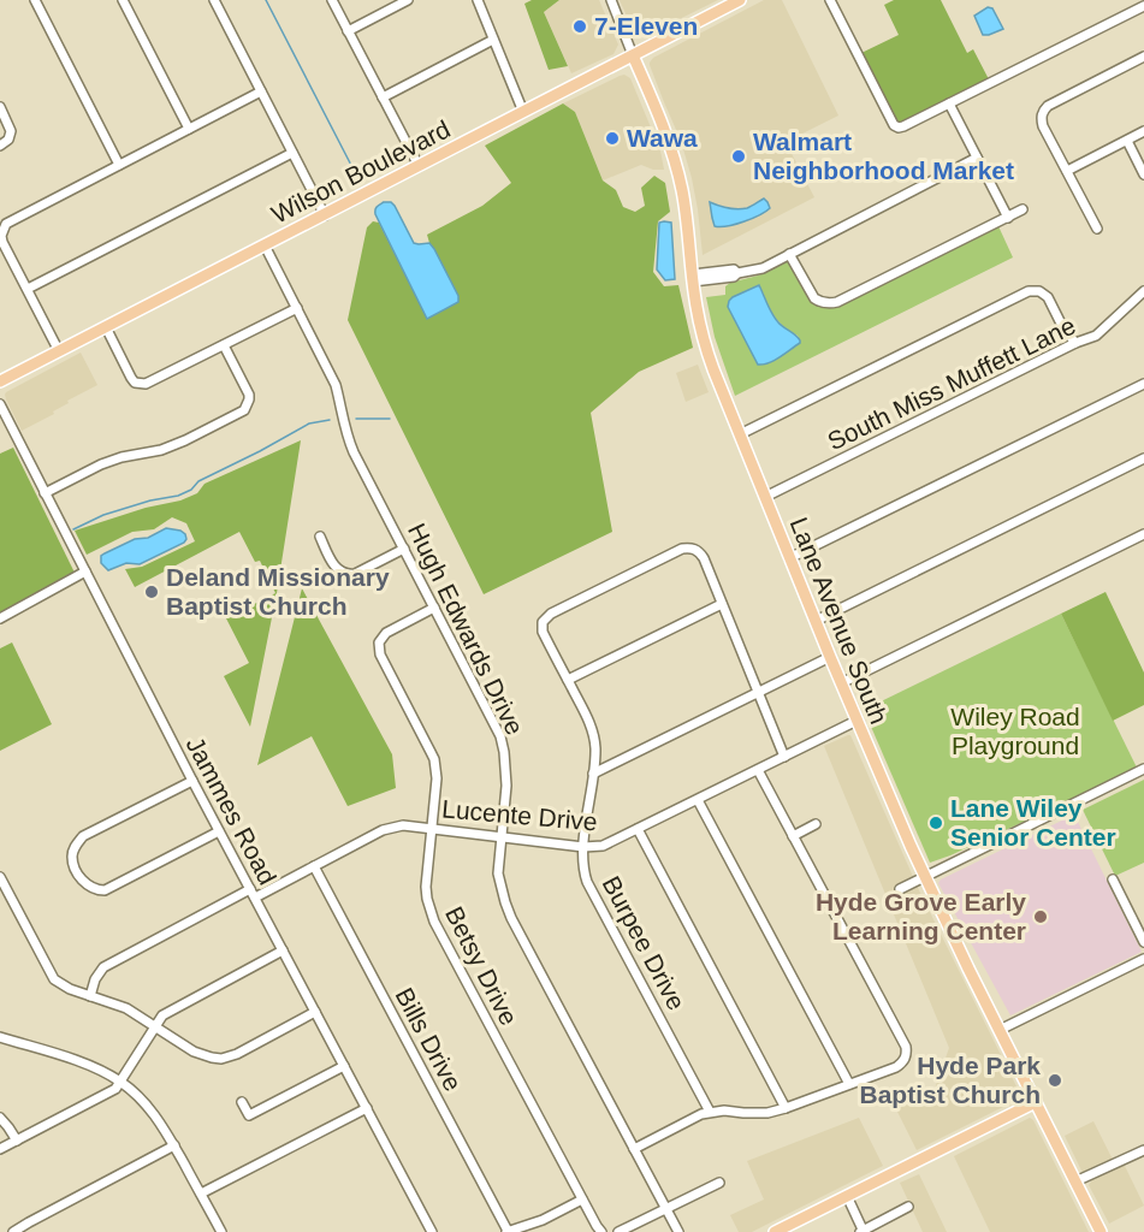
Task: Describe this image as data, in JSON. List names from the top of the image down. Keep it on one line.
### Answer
{"streets":{"main road":["Wilson Boulevard","Lane Avenue South"],"street":["South Miss Muffett Lane","Hugh Edwards Drive","Jammes Road","Lucente Drive","Burpee Drive","Betsy Drive","Bills Drive"]},"crossings":[["Wilson Boulevard","Lane Avenue South"],["Wilson Boulevard","Hugh Edwards Drive"],["South Miss Muffett Lane","Lane Avenue South"],["Lane Avenue South","Lucente Drive"],["Hugh Edwards Drive","Lucente Drive"],["Hugh Edwards Drive","Betsy Drive"],["Jammes Road","Lucente Drive"],["Lucente Drive","Burpee Drive"],["Lucente Drive","Betsy Drive"],["Lucente Drive","Bills Drive"]],"parks":["Wiley Road Playground"],"places":["7-Eleven","Wawa","Walmart Neighborhood Market","Deland Missionary Baptist Church","Lane Wiley Senior Center","Hyde Grove Early Learning Center","Hyde Park Baptist Church"]}
